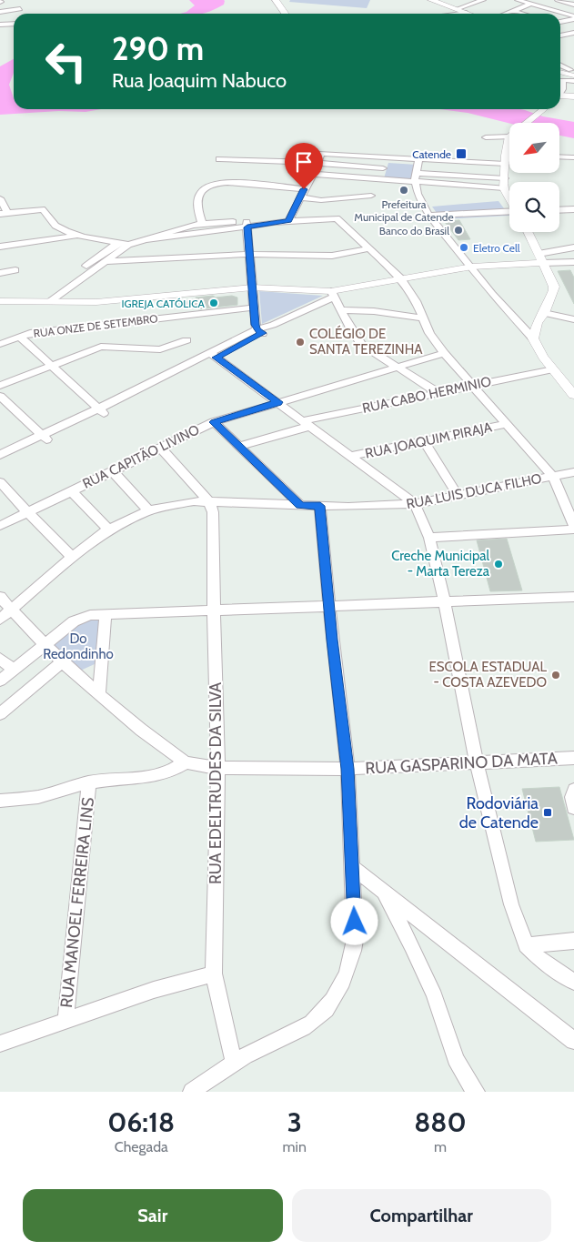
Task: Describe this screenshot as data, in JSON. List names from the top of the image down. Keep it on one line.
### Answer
{"streets":{"street":["RUA ONZE DE SETEMBRO","RUA CABO HERMINIO","RUA JOAQUIM PIRAJA","RUA CAPITÃO LIVINO","RUA LUIS DUCA FILHO","RUA GASPARINO DA MATA","RUA EDELTRUDES DA SILVA","RUA MANOEL FERREIRA LINS"]},"crossings":[["RUA LUIS DUCA FILHO","RUA EDELTRUDES DA SILVA"],["RUA GASPARINO DA MATA","RUA EDELTRUDES DA SILVA"]],"parks":["Do Redondinho"],"places":{"transit":["Catende","Rodoviária de Catende"],"other":["Prefeitura Municipal de Catende","Banco do Brasil","Eletro Cell","IGREJA CATÓLICA","COLÉGIO DE SANTA TEREZINHA","Creche Municipal - Marta Tereza","ESCOLA ESTADUAL - COSTA AZEVEDO"]},"north":"bottom left","page":{"turn":["290 m","Rua Joaquim Nabuco"],"eta":["06:18","Chegada","3","min","880","m"],"buttons":["Sair","Compartilhar"]}}
